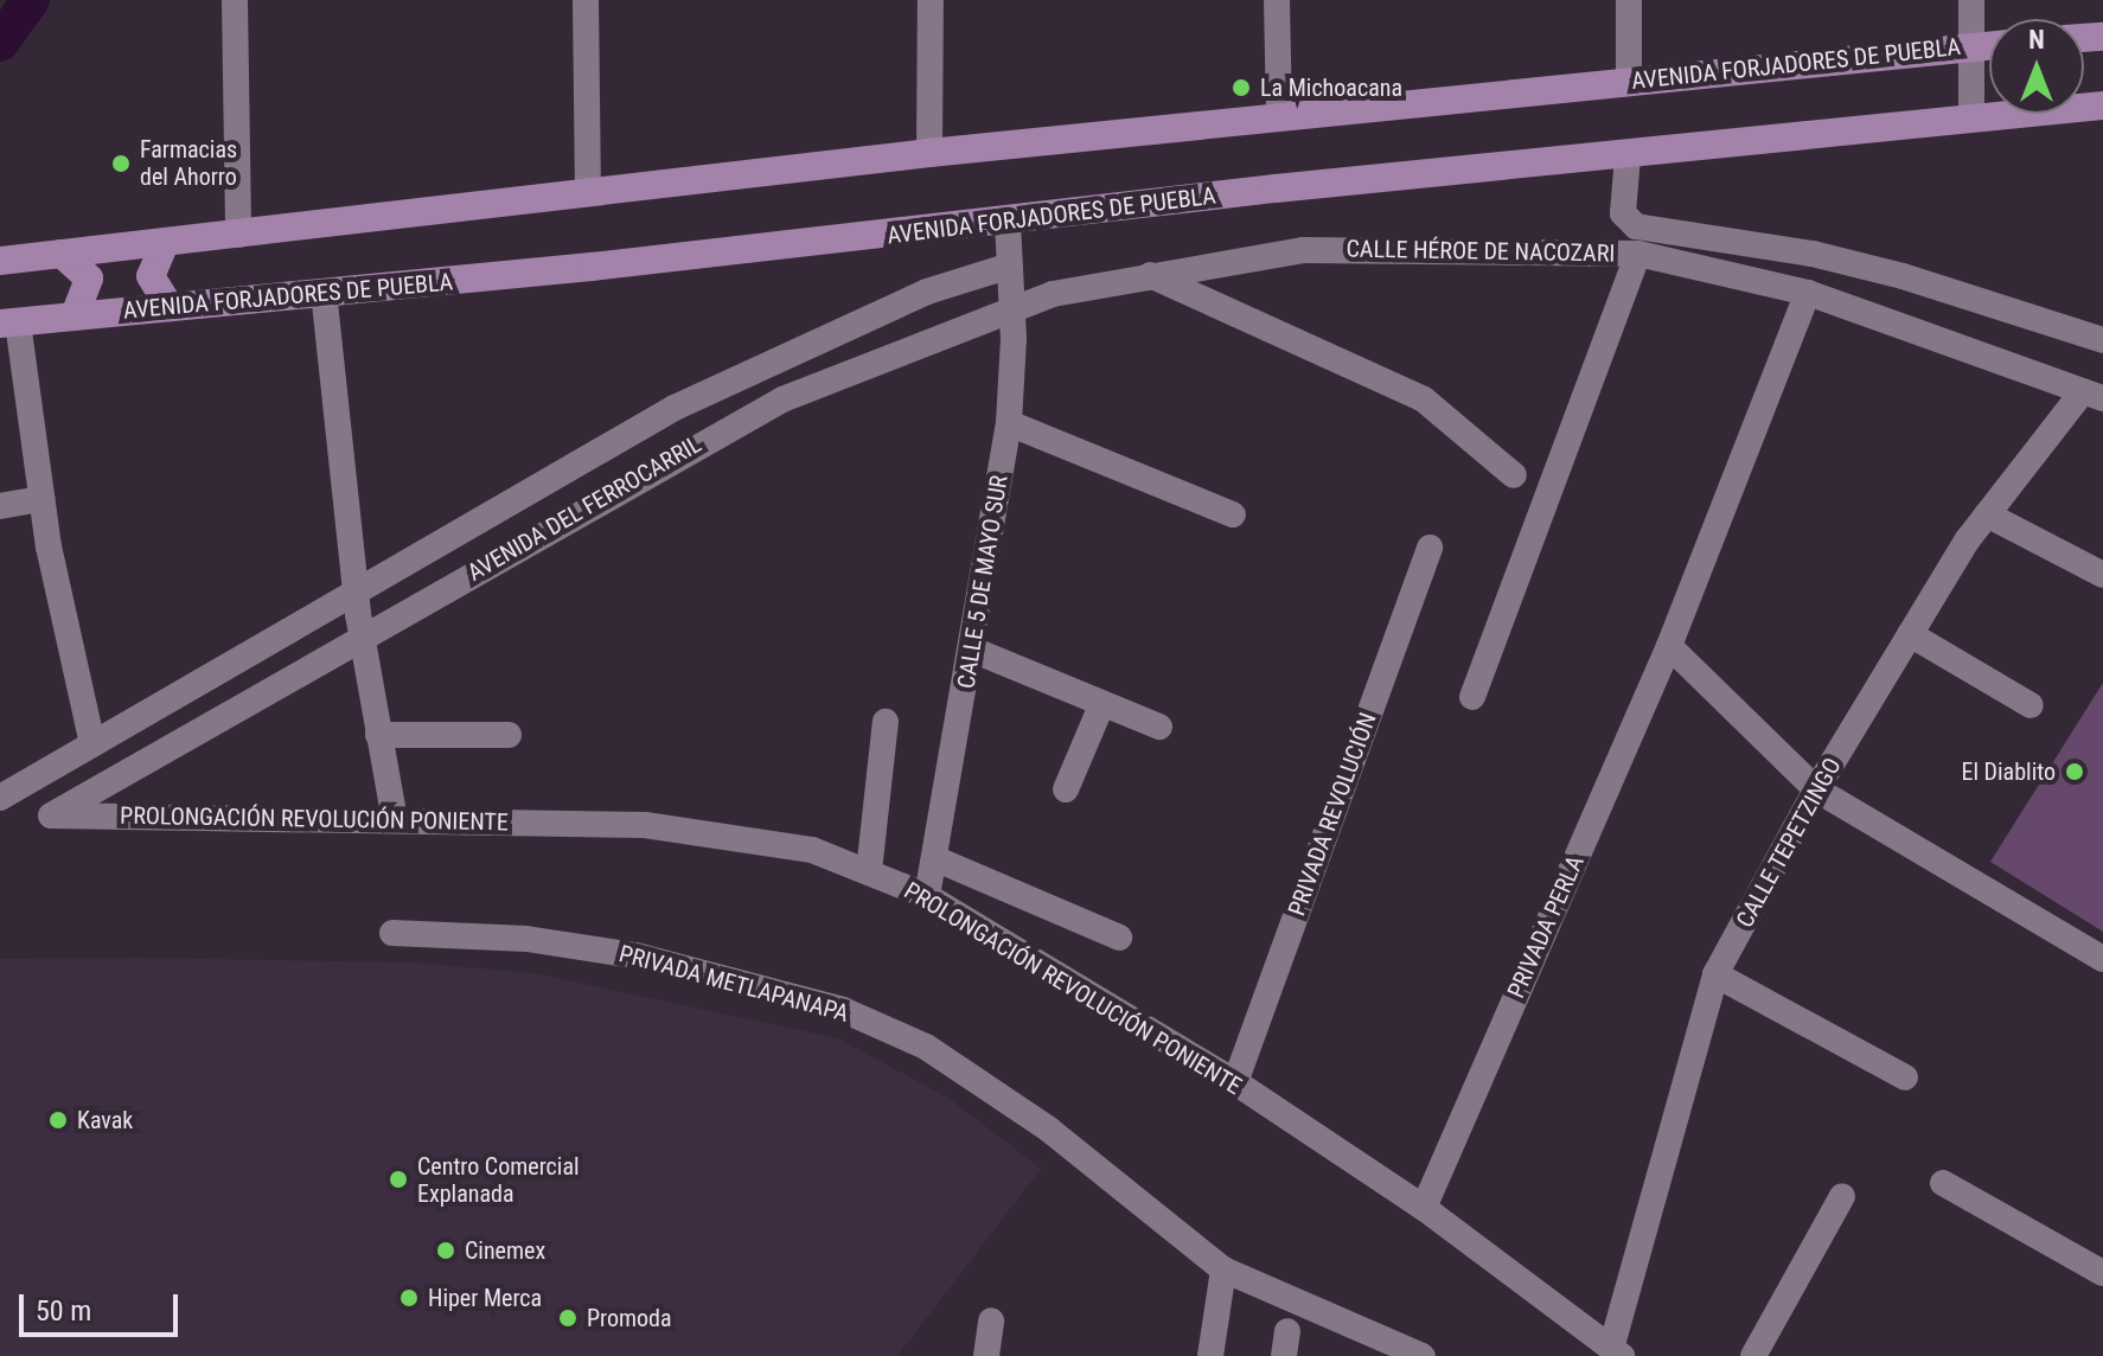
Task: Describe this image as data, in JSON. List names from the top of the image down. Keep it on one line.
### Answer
{"streets":{"main road":["AVENIDA FORJADORES DE PUEBLA"],"street":["CALLE HÉROE DE NACOZARI","AVENIDA DEL FERROCARRIL","CALLE 5 DE MAYO SUR","PRIVADA REVOLUCIÓN","PROLONGACIÓN REVOLUCIÓN PONIENTE","CALLE TEPETZINGO","PRIVADA PERLA","PRIVADA METLAPANAPA"]},"crossings":[["CALLE HÉROE DE NACOZARI","AVENIDA DEL FERROCARRIL"],["CALLE HÉROE DE NACOZARI","CALLE TEPETZINGO"],["CALLE HÉROE DE NACOZARI","PRIVADA PERLA"],["AVENIDA DEL FERROCARRIL","CALLE 5 DE MAYO SUR"],["AVENIDA DEL FERROCARRIL","PROLONGACIÓN REVOLUCIÓN PONIENTE"],["CALLE 5 DE MAYO SUR","PROLONGACIÓN REVOLUCIÓN PONIENTE"],["PRIVADA REVOLUCIÓN","PROLONGACIÓN REVOLUCIÓN PONIENTE"],["PROLONGACIÓN REVOLUCIÓN PONIENTE","CALLE TEPETZINGO"],["PROLONGACIÓN REVOLUCIÓN PONIENTE","PRIVADA PERLA"]],"places":["La Michoacana","Farmacias del Ahorro","El Diablito","Kavak","Centro Comercial Explanada","Cinemex","Hiper Merca","Promoda"],"scale_bar":"50 m","north":"top"}
